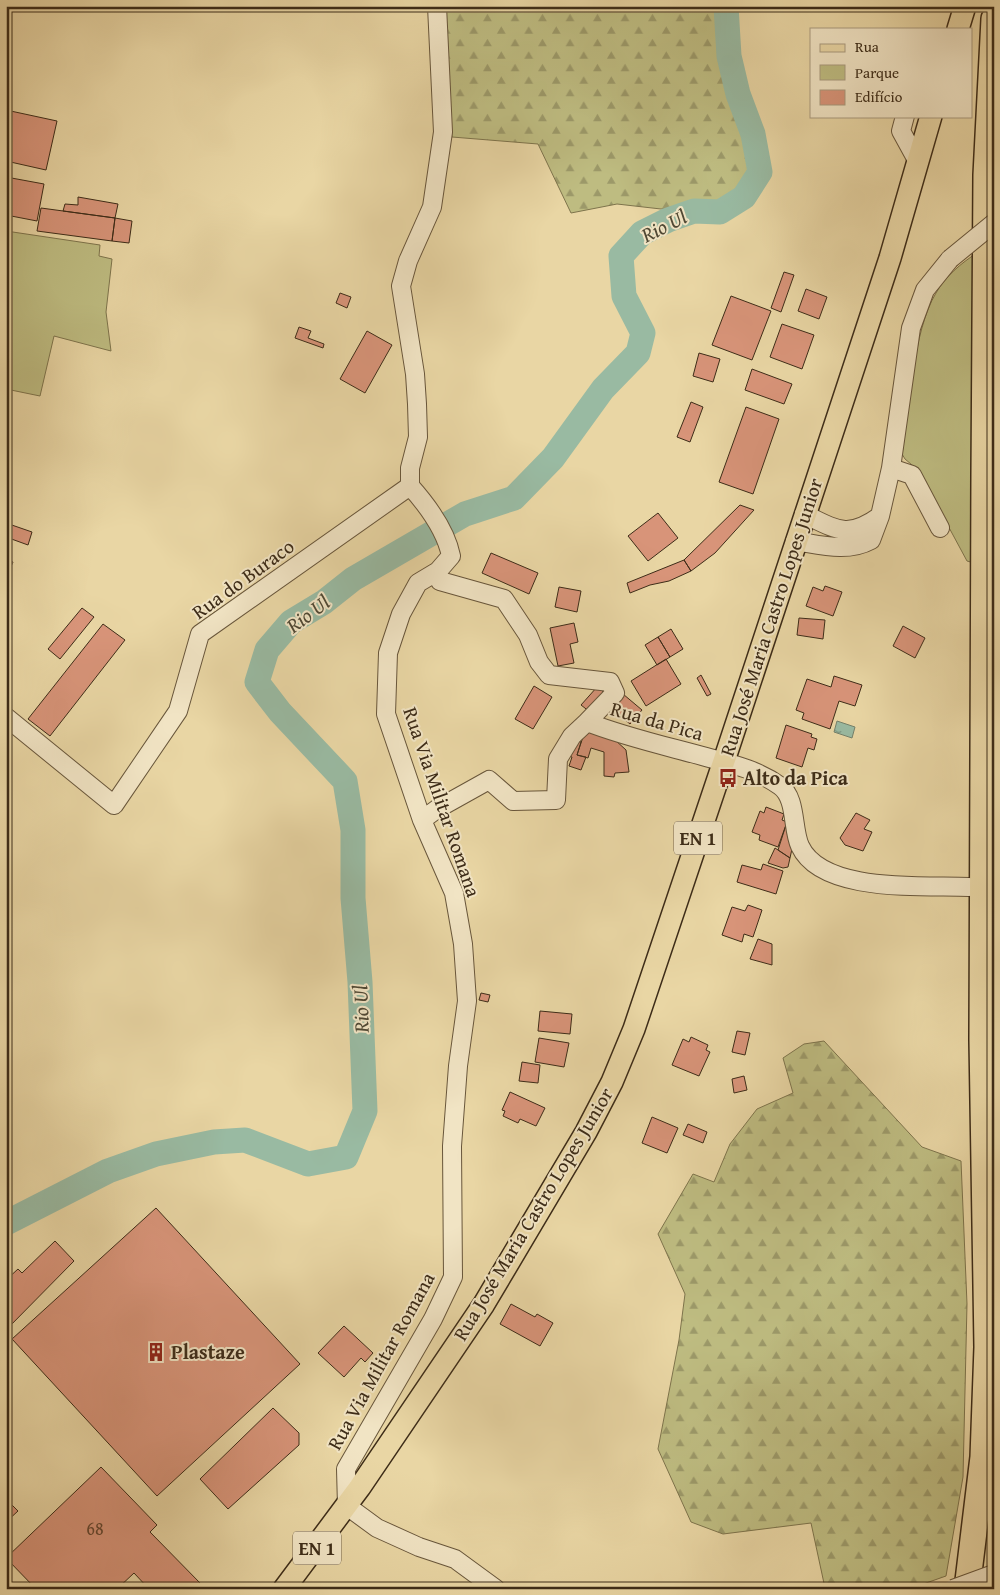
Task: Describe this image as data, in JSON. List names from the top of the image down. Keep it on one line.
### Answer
{"streets":{"main road":["Rua José Maria Castro Lopes Junior","EN 1"],"street":["Rua do Buraco","Rua da Pica","Rua Via Militar Romana"]},"crossings":[["Rua do Buraco","Rua Via Militar Romana"],["Rua José Maria Castro Lopes Junior","Rua da Pica"],["Rua José Maria Castro Lopes Junior","Rua Via Militar Romana"],["Rua da Pica","Rua Via Militar Romana"]],"water":["Rio Ul"],"places":{"bus stop":["Alto da Pica"],"building":["Plastaze"]},"house_numbers":["68"],"legend":["Rua","Parque","Edifício"]}
